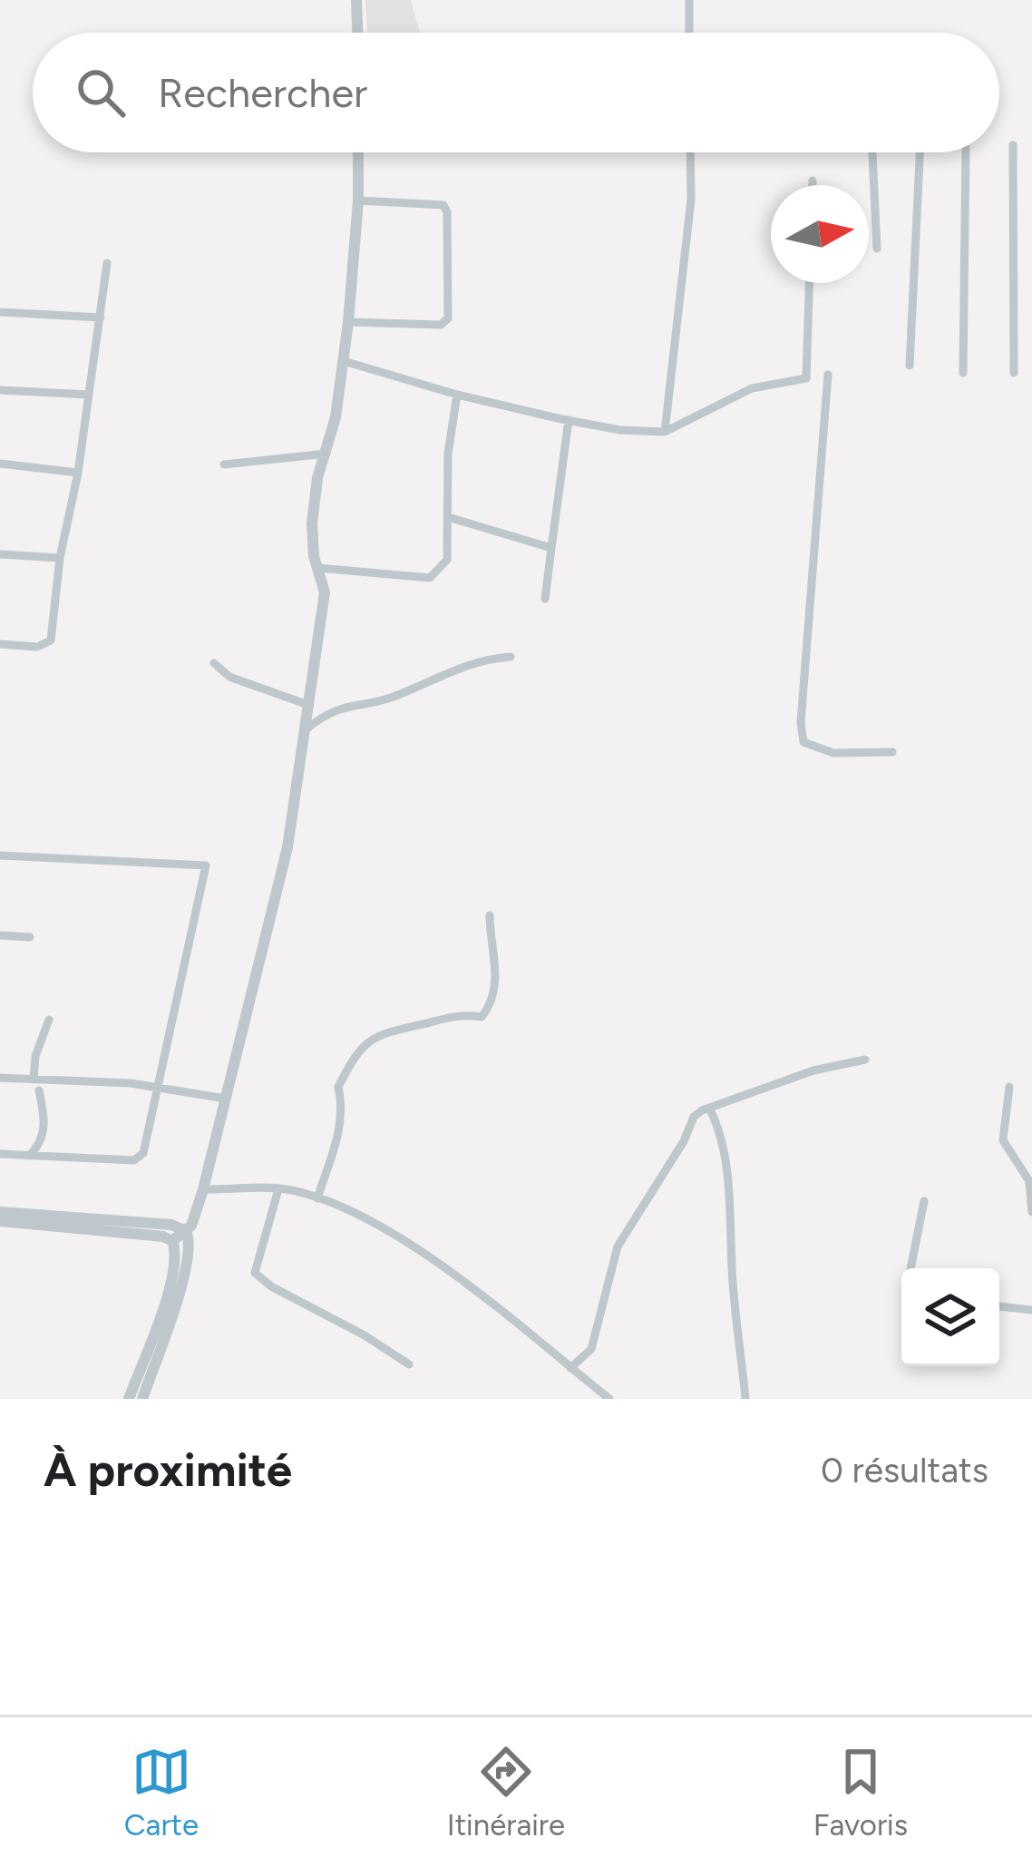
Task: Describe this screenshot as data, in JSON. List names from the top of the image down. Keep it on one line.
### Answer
{"north":"right","page":{"search":"Rechercher","heading":["À proximité","0 résultats"],"nav":["Carte","Itinéraire","Favoris"]}}
